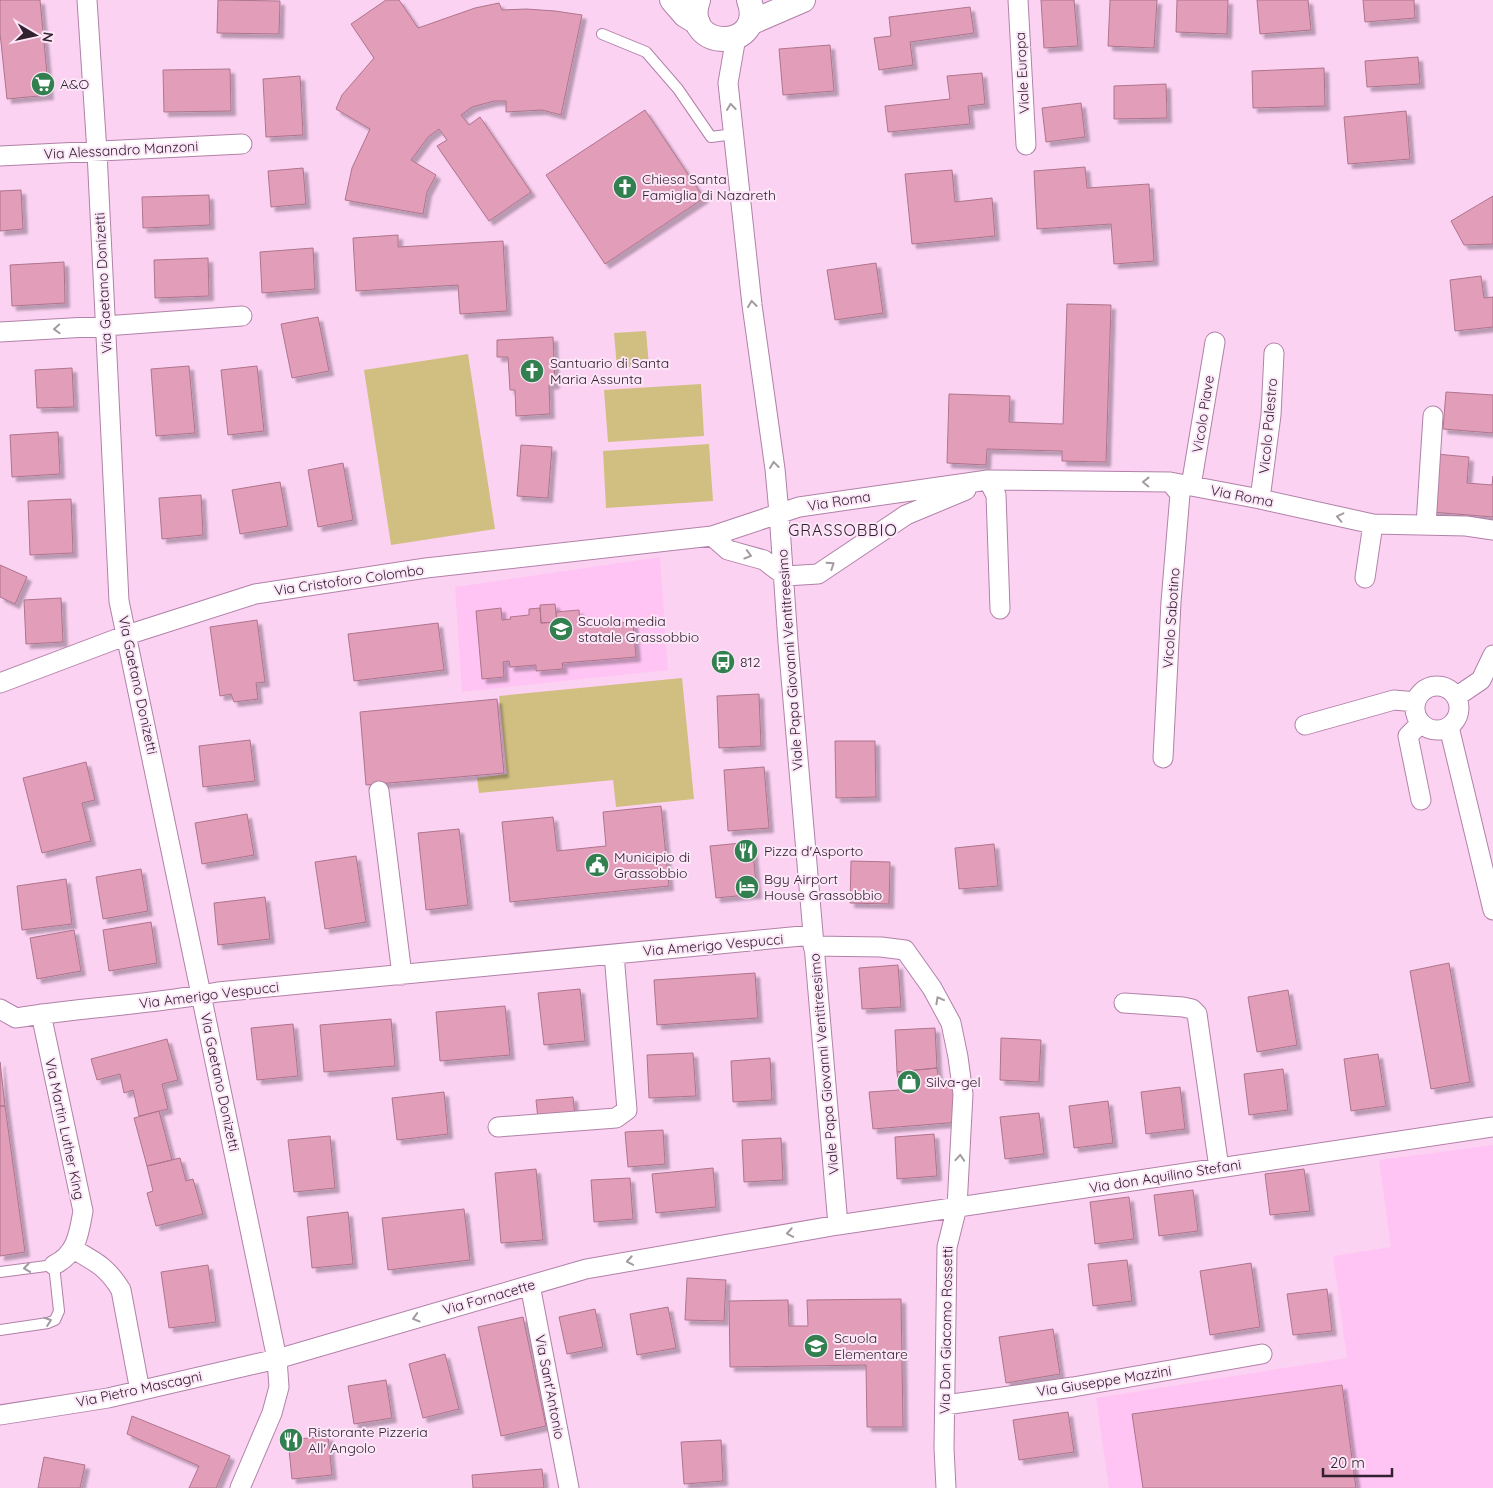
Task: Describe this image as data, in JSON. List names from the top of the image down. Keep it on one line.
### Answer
{"streets":{"street":["Viale Europa","Via Alessandro Manzoni","Via Gaetano Donizetti","Vicolo Piave","Vicolo Palestro","Via Roma","Via Cristoforo Colombo","Vicolo Sabotino","Viale Papa Giovanni Ventitreesimo","Via Amerigo Vespucci","Via Martin Luther King","Via don Aquilino Stefani","Via Fornacette","Via Don Giacomo Rossetti","Via Giuseppe Mazzini","Via Sant'Antonio","Via Pietro Mascagni"]},"crossings":[["Via Alessandro Manzoni","Via Gaetano Donizetti"],["Via Gaetano Donizetti","Via Cristoforo Colombo"],["Via Gaetano Donizetti","Via Amerigo Vespucci"],["Via Gaetano Donizetti","Via Fornacette"],["Via Gaetano Donizetti","Via Pietro Mascagni"],["Vicolo Piave","Via Roma"],["Vicolo Palestro","Via Roma"],["Via Roma","Via Cristoforo Colombo"],["Via Roma","Vicolo Sabotino"],["Via Roma","Viale Papa Giovanni Ventitreesimo"],["Via Cristoforo Colombo","Viale Papa Giovanni Ventitreesimo"],["Viale Papa Giovanni Ventitreesimo","Via Amerigo Vespucci"],["Viale Papa Giovanni Ventitreesimo","Via don Aquilino Stefani"],["Viale Papa Giovanni Ventitreesimo","Via Fornacette"],["Viale Papa Giovanni Ventitreesimo","Via Don Giacomo Rossetti"],["Via Amerigo Vespucci","Via Martin Luther King"],["Via Amerigo Vespucci","Via Don Giacomo Rossetti"],["Via don Aquilino Stefani","Via Fornacette"],["Via don Aquilino Stefani","Via Don Giacomo Rossetti"],["Via Fornacette","Via Sant'Antonio"],["Via Fornacette","Via Pietro Mascagni"],["Via Don Giacomo Rossetti","Via Giuseppe Mazzini"]],"one_way":["Viale Papa Giovanni Ventitreesimo","Via Fornacette","Via Don Giacomo Rossetti"],"districts":["GRASSOBBIO"],"places":{"supermarket":["A&O"],"church":["Chiesa Santa Famiglia di Nazareth","Santuario di Santa Maria Assunta"],"school or university":["Scuola media statale Grassobbio","Scuola Elementare"],"bus stop":["812"],"restaurant":["Pizza d'Asporto","Ristorante Pizzeria All' Angolo"],"public building":["Municipio di Grassobbio"],"hotel":["Bgy Airport House Grassobbio"],"shop":["Silva-gel"]},"scale_bar":"20 m","north":"right"}
